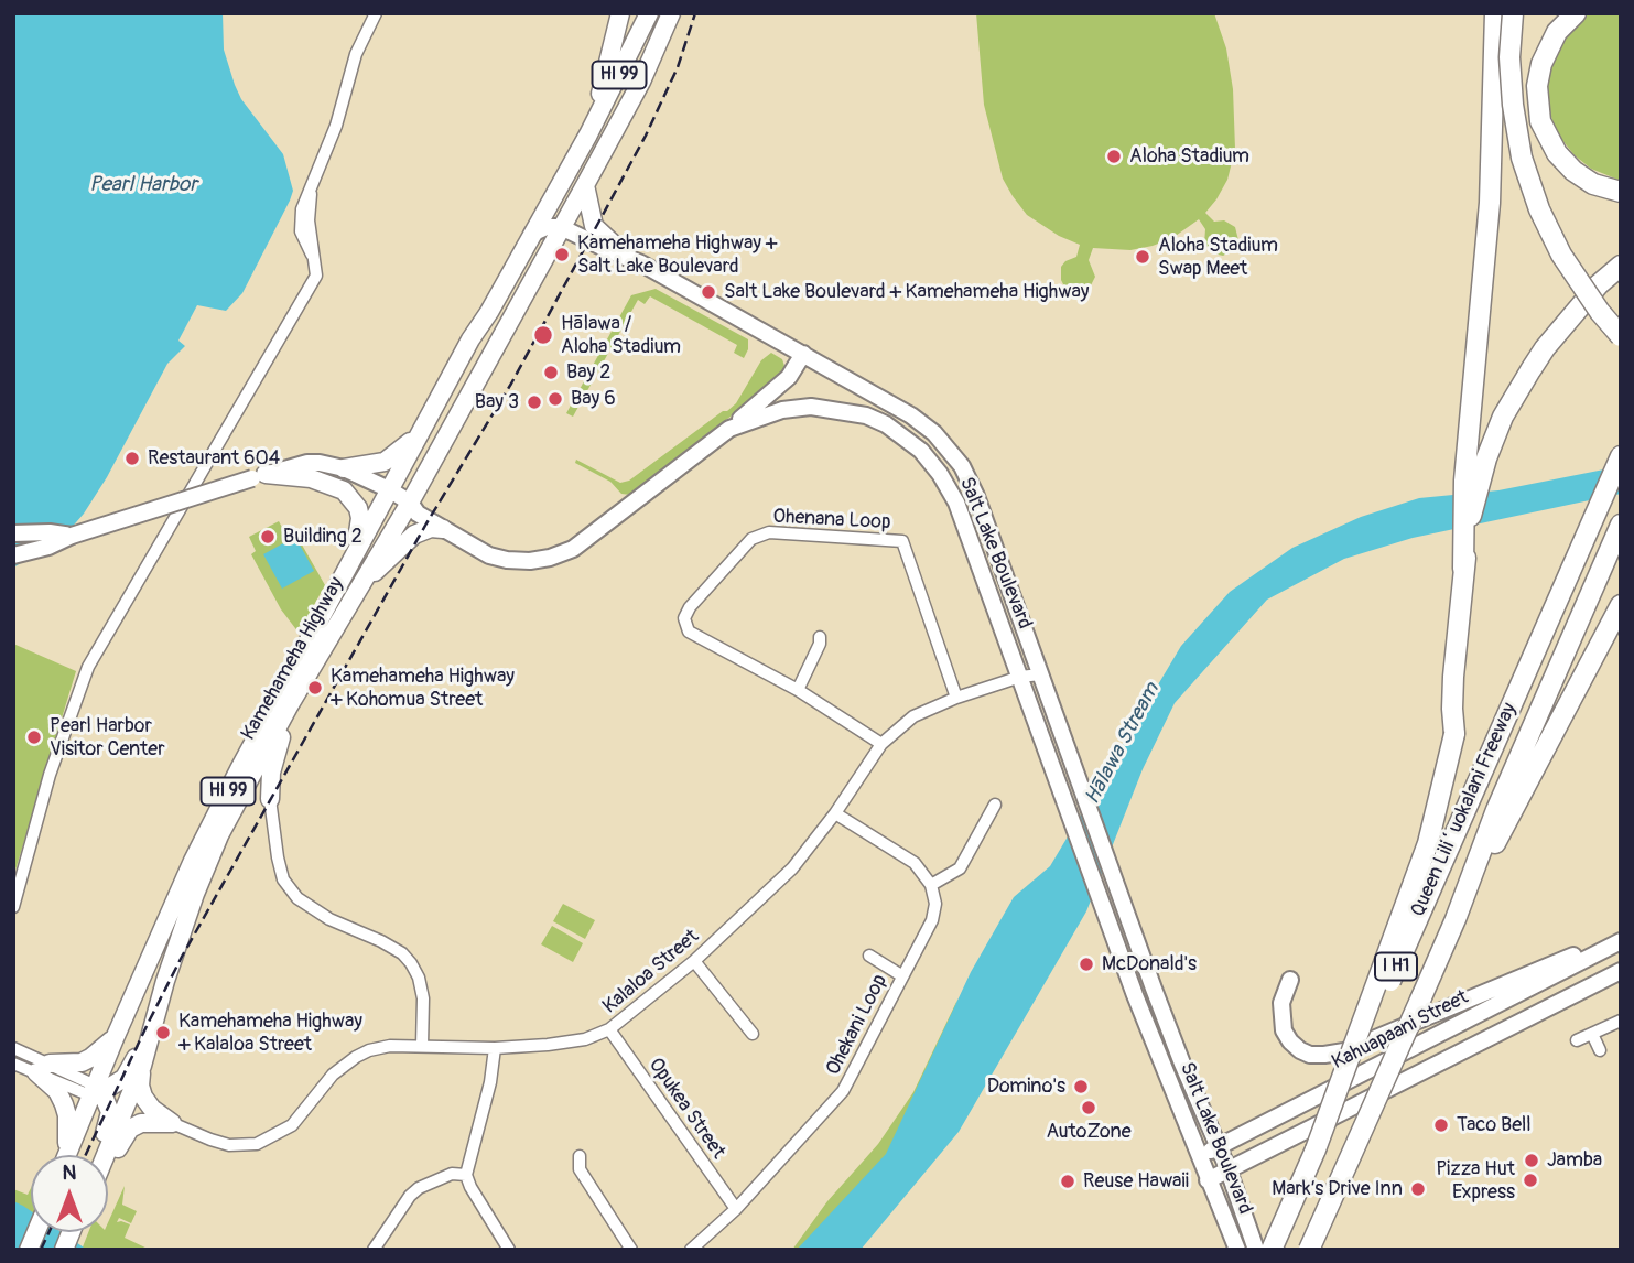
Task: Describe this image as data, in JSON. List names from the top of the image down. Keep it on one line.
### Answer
{"streets":{"highway":["Queen Liliʻuokalani Freeway","I H1"],"main road":["HI 99","Salt Lake Boulevard","Kamehameha Highway","Kahuapaani Street"],"street":["Ohenana Loop","Kalaloa Street","Ohekani Loop","Opukea Street"]},"crossings":[["Ohenana Loop","Kalaloa Street"],["Salt Lake Boulevard","Kamehameha Highway"],["Salt Lake Boulevard","Kalaloa Street"],["Salt Lake Boulevard","Kahuapaani Street"],["Kalaloa Street","Opukea Street"],["Ohekani Loop","Opukea Street"]],"water":["Pearl Harbor","Hālawa Stream"],"places":["Aloha Stadium","Kamehameha Highway + Salt Lake Boulevard","Aloha Stadium Swap Meet","Salt Lake Boulevard + Kamehameha Highway","Hālawa / Aloha Stadium","Bay 2","Bay 6","Bay 3","Restaurant 604","Building 2","Kamehameha Highway + Kohomua Street","Pearl Harbor Visitor Center","McDonald's","Kamehameha Highway + Kalaloa Street","Domino's","AutoZone","Taco Bell","Jamba","Pizza Hut Express","Reuse Hawaii","Mark’s Drive Inn"],"north":"top"}
